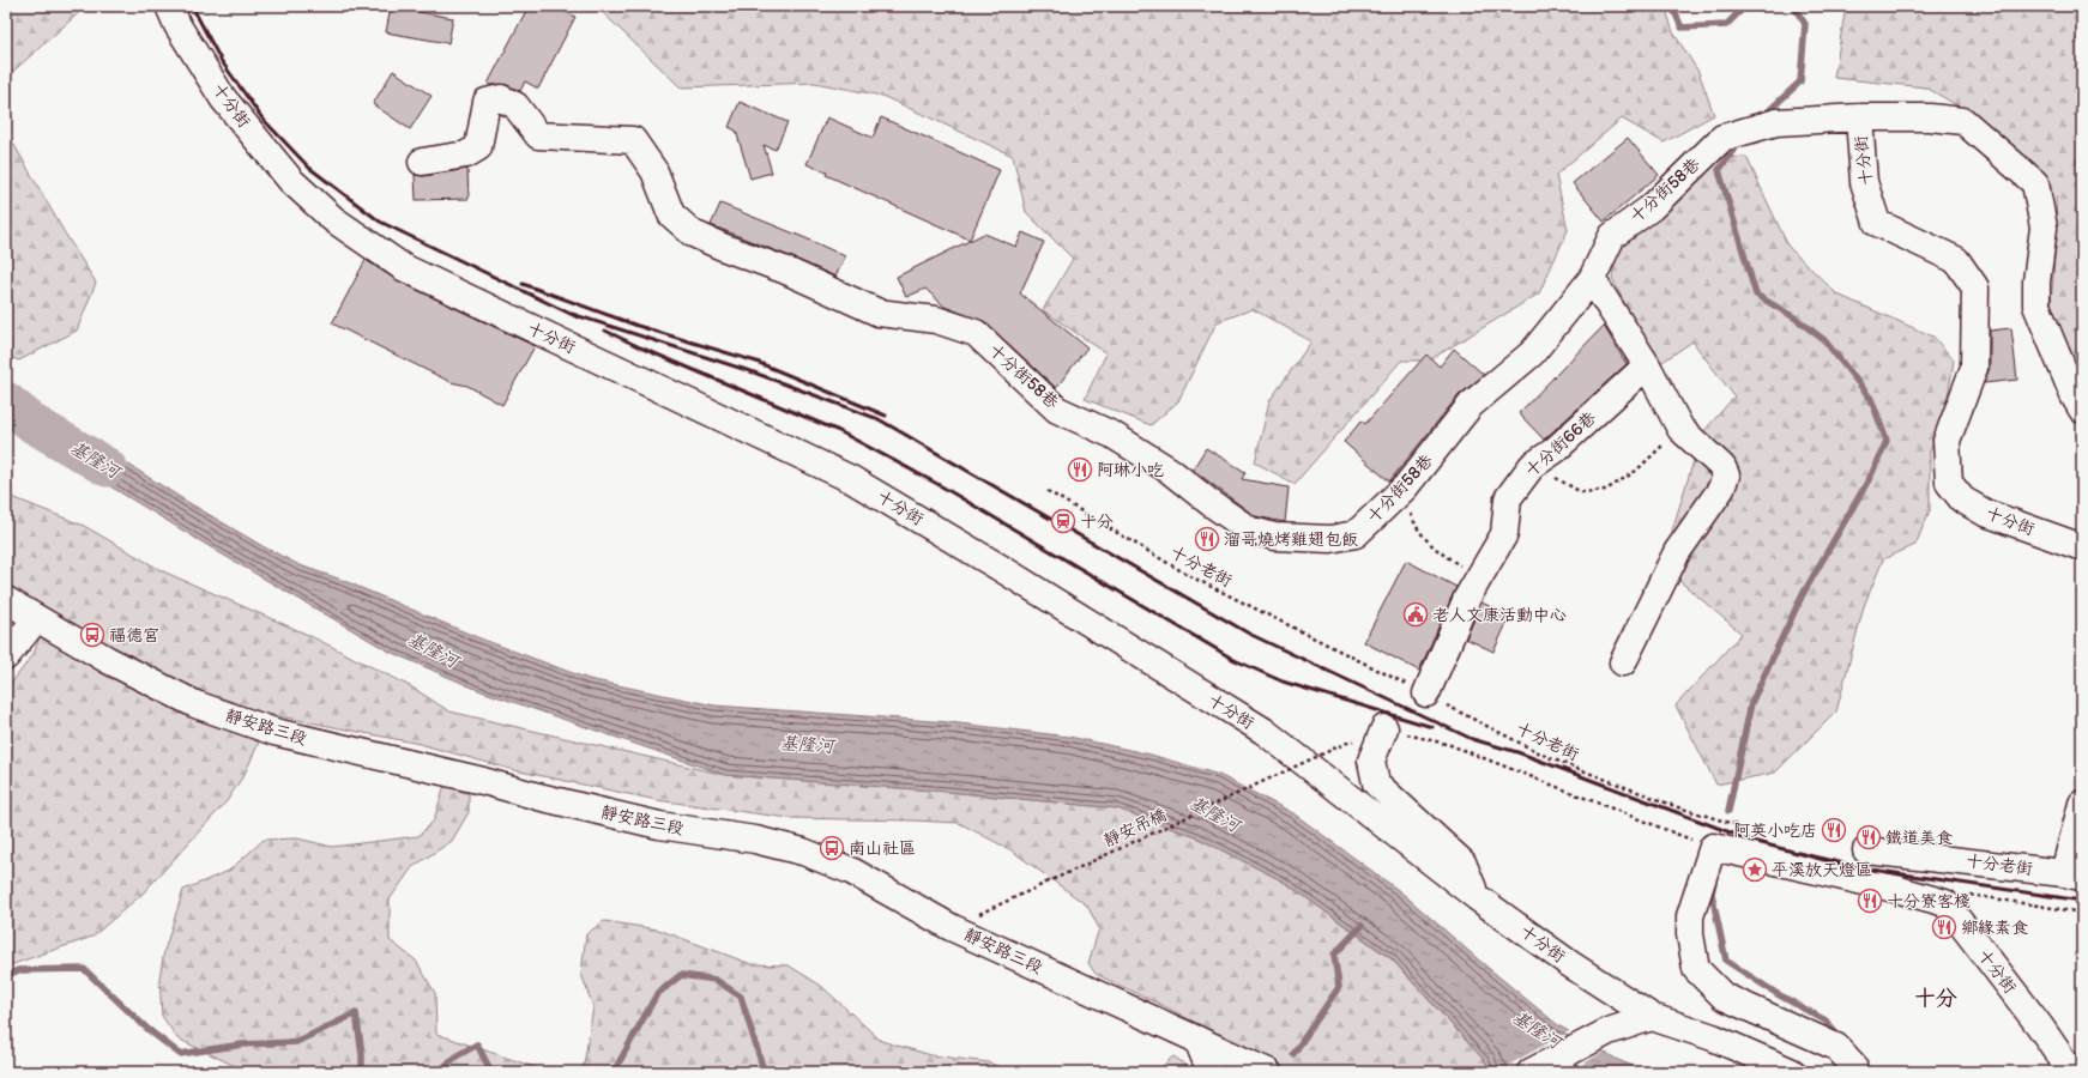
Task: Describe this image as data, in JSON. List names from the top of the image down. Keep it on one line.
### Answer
{"streets":{"street":["十分街","十分街58巷","十分街66巷","靜安路三段"],"path":["十分老街","靜安吊橋"]},"crossings":[["十分街","十分街58巷"],["十分街","十分老街"],["十分街66巷","十分老街"],["靜安路三段","靜安吊橋"]],"districts":["十分"],"water":["基隆河"],"places":{"restaurant":["阿琳小吃","溜哥燒烤雞翅包飯","阿英小吃店","鐵道美食","十分寮客棧","鄉緣素食"],"station":["十分"],"public building":["老人文康活動中心"],"bus stop":["福德宮","南山社區"],"place":["平溪放天燈區"]}}
